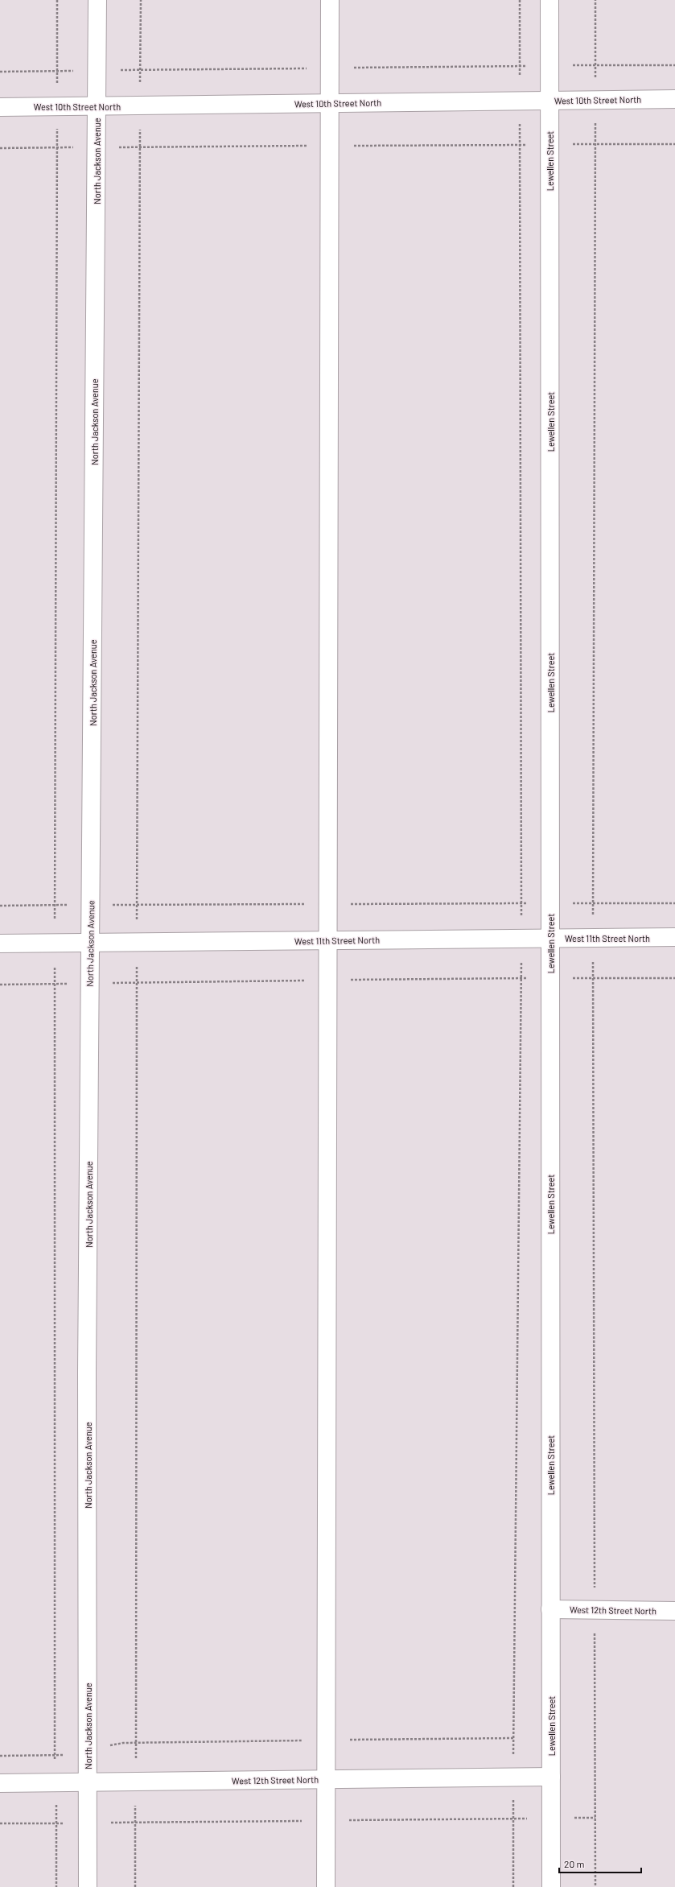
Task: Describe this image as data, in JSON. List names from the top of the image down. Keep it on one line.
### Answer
{"streets":{"street":["West 10th Street North","North Jackson Avenue","Lewellen Street","West 11th Street North","West 12th Street North"]},"crossings":[["West 10th Street North","North Jackson Avenue"],["West 10th Street North","Lewellen Street"],["North Jackson Avenue","West 11th Street North"],["North Jackson Avenue","West 12th Street North"],["Lewellen Street","West 11th Street North"],["Lewellen Street","West 12th Street North"]],"scale_bar":"20 m"}
